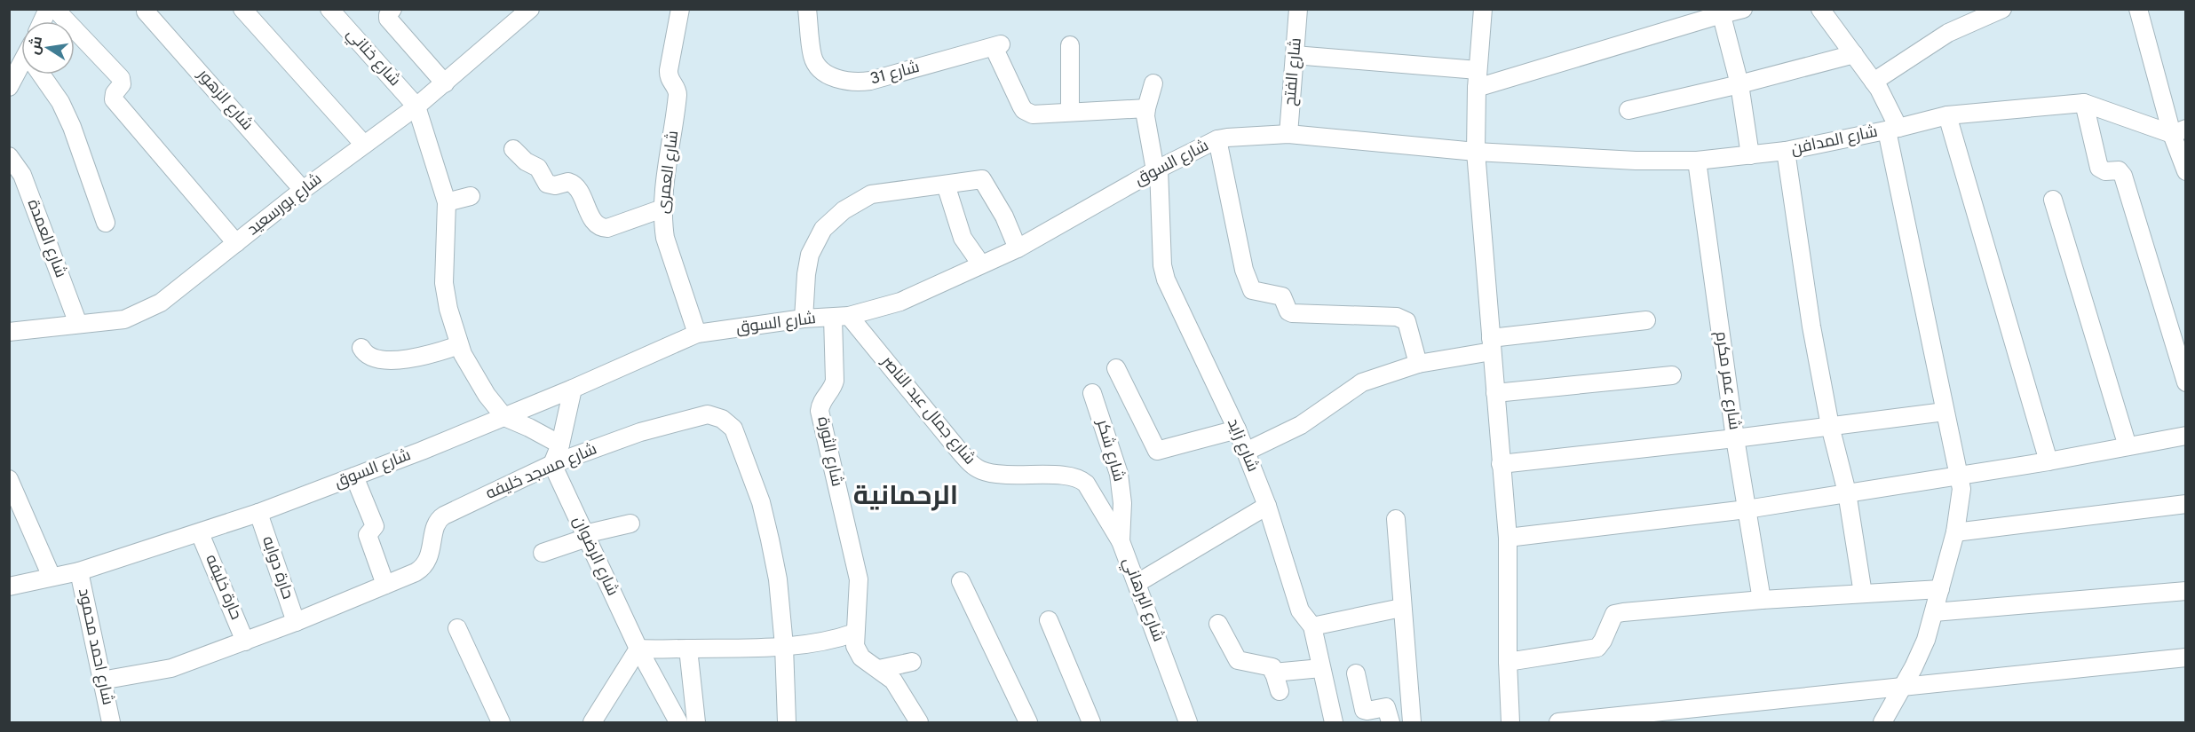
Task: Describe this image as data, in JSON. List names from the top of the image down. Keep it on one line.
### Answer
{"streets":{"street":["شارع خناني","شارع الفتح","شارع 31","شارع الزهور","شارع المدافن","شارع السوق","شارع العمرى","شارع بورسعيد","شارع العمدة","شارع عمر مكرم","شارع جمال عبد الناصر","شارع زايد","شارع شكر","شارع الثورة","شارع مسجد خليفه","شارع الرضوان","حارة دوابه","حارة خليفه","شارع البرهاني","شارع احمد محمود"]},"crossings":[["شارع خناني","شارع بورسعيد"],["شارع الفتح","شارع السوق"],["شارع الزهور","شارع بورسعيد"],["شارع المدافن","شارع السوق"],["شارع المدافن","شارع عمر مكرم"],["شارع السوق","شارع العمرى"],["شارع السوق","شارع جمال عبد الناصر"],["شارع السوق","شارع زايد"],["شارع السوق","شارع الثورة"],["شارع السوق","حارة دوابه"],["شارع السوق","حارة خليفه"],["شارع السوق","شارع احمد محمود"],["شارع بورسعيد","شارع العمدة"],["شارع جمال عبد الناصر","شارع الثورة"],["شارع جمال عبد الناصر","شارع البرهاني"],["شارع شكر","شارع البرهاني"],["شارع مسجد خليفه","شارع الرضوان"],["شارع مسجد خليفه","حارة دوابه"],["شارع مسجد خليفه","حارة خليفه"],["شارع مسجد خليفه","شارع احمد محمود"]],"districts":["الرحمانية"],"north":"left"}
